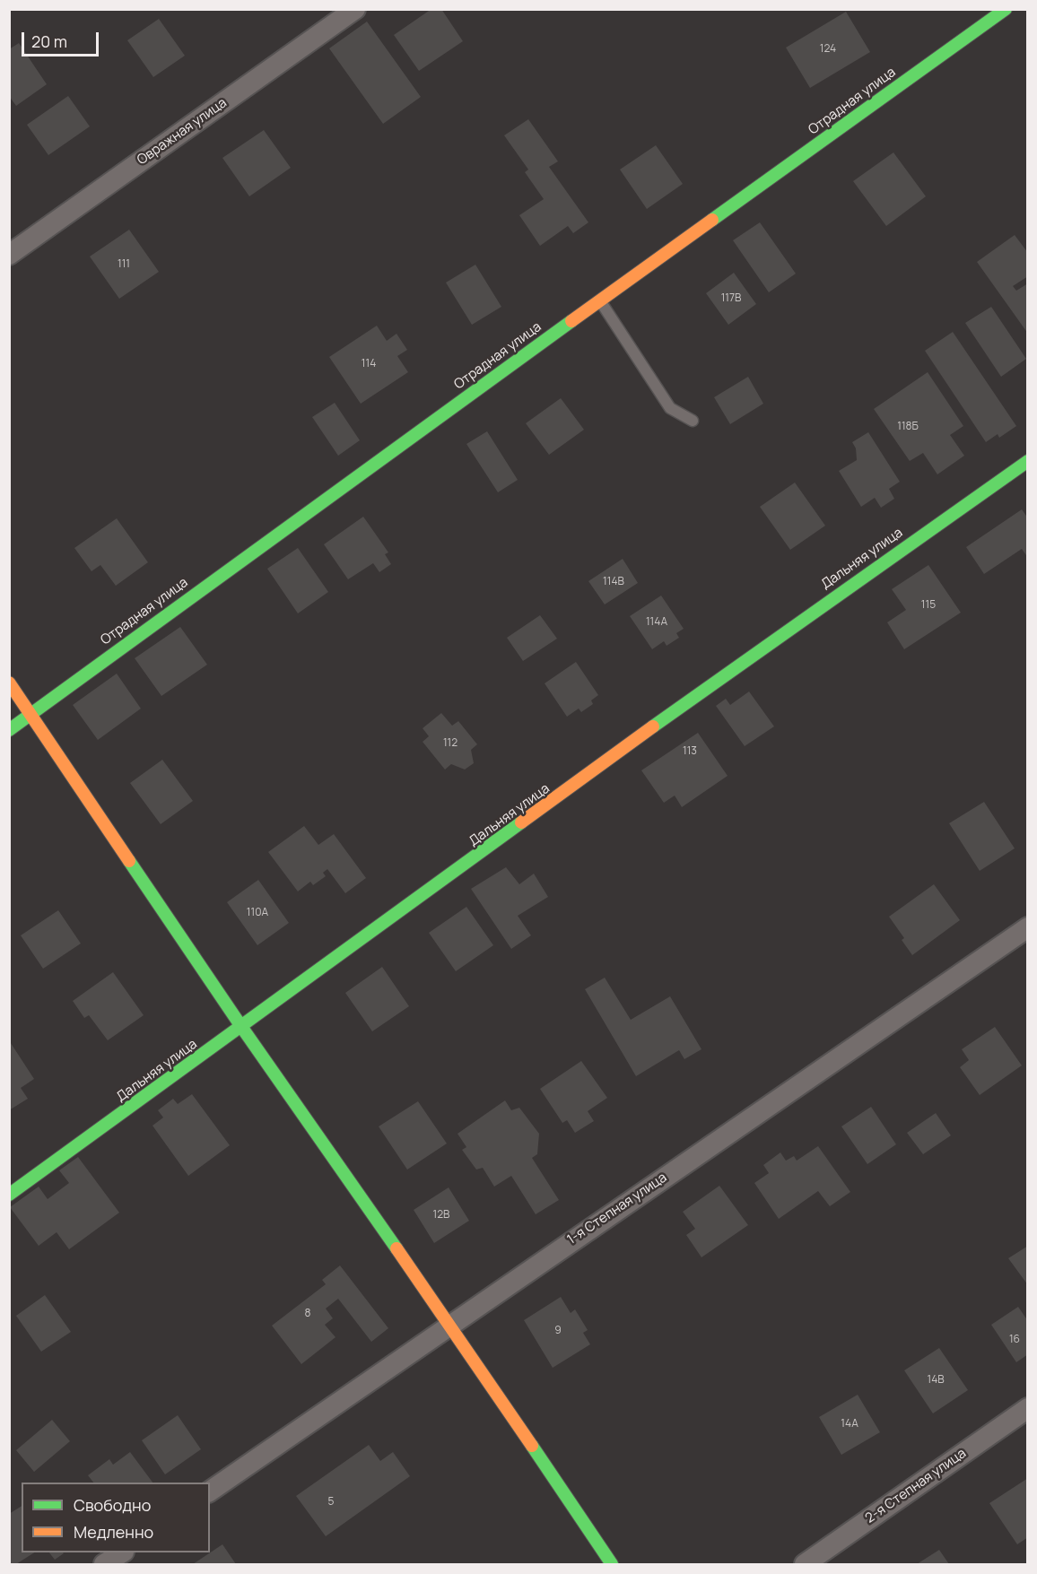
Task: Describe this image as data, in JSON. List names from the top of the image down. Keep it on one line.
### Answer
{"streets":{"street":["Отрадная улица","Овражная улица","Дальняя улица","1-я Степная улица","2-я Степная улица"]},"house_numbers":["124","111","117В","114","118Б","114В","115","114А","112","113","110А","12В","8","9","16","14В","14А","5"],"legend":["Свободно","Медленно"],"scale_bar":"20 m"}
